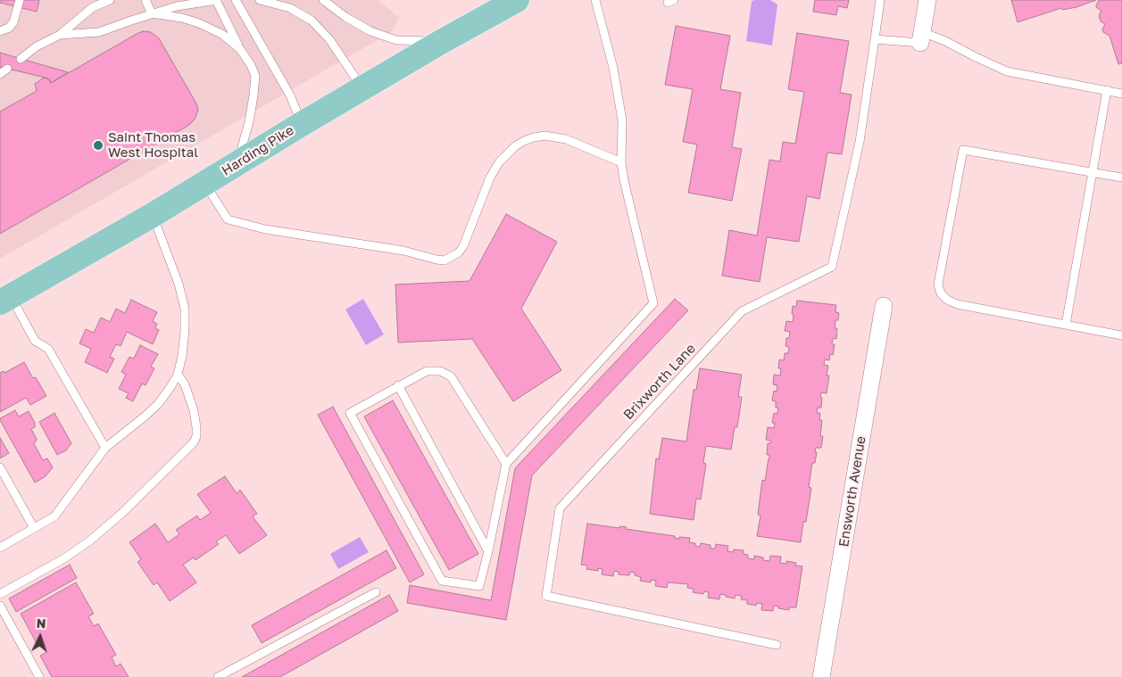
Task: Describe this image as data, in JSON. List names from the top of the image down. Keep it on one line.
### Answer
{"streets":{"main road":["Harding Pike"],"street":["Ensworth Avenue"],"lane":["Brixworth Lane"]},"places":["Saint Thomas West Hospital"],"north":"top"}
